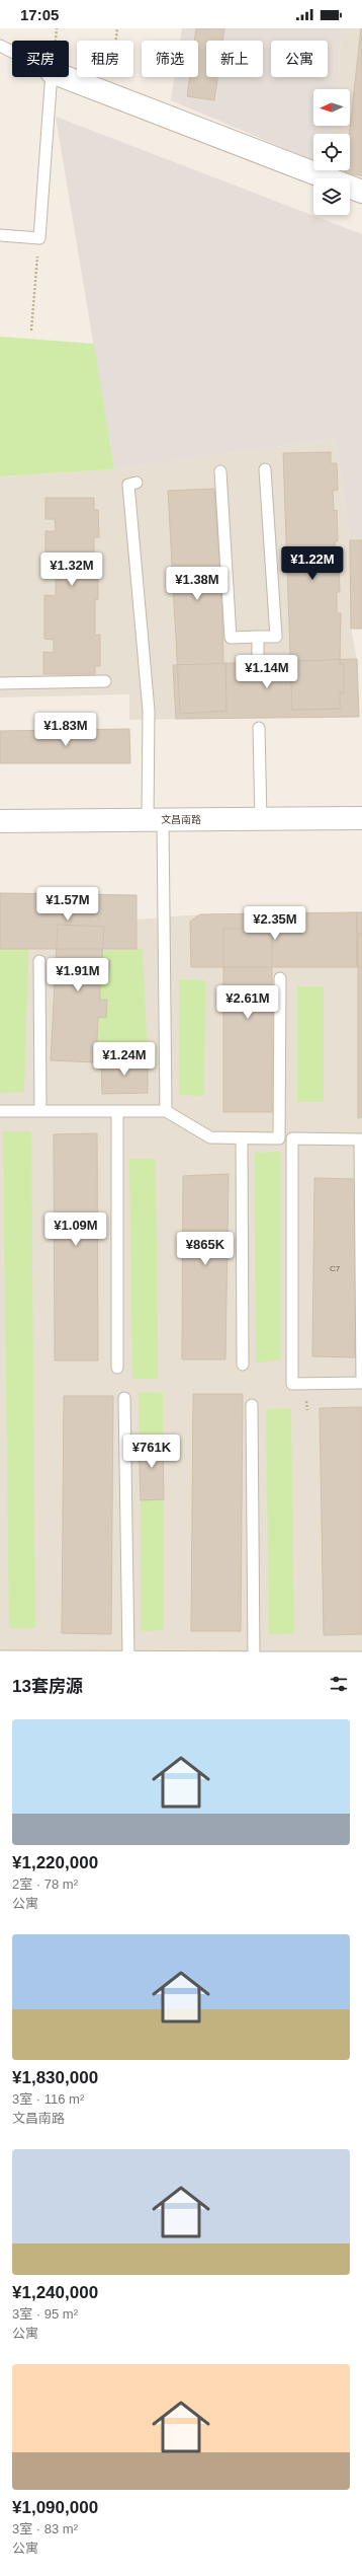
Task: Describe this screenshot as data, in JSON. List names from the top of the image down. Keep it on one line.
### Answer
{"streets":{"street":["文昌南路"]},"house_numbers":["C7"],"north":"left","page":{"status":"17:05","chip":["买房","租房","筛选","新上","公寓"],"price":["¥1.22M","¥1.32M","¥1.38M","¥1.14M","¥1.83M","¥1.57M","¥2.35M","¥1.91M","¥2.61M","¥1.24M","¥1.09M","¥865K","¥761K"],"heading":"13套房源","list":[{"name":"¥1,220,000","note":"2室 · 78 m² · 公寓"},{"name":"¥1,830,000","note":"3室 · 116 m² · 文昌南路"},{"name":"¥1,240,000","note":"3室 · 95 m² · 公寓"},{"name":"¥1,090,000","note":"3室 · 83 m² · 公寓"}]}}
